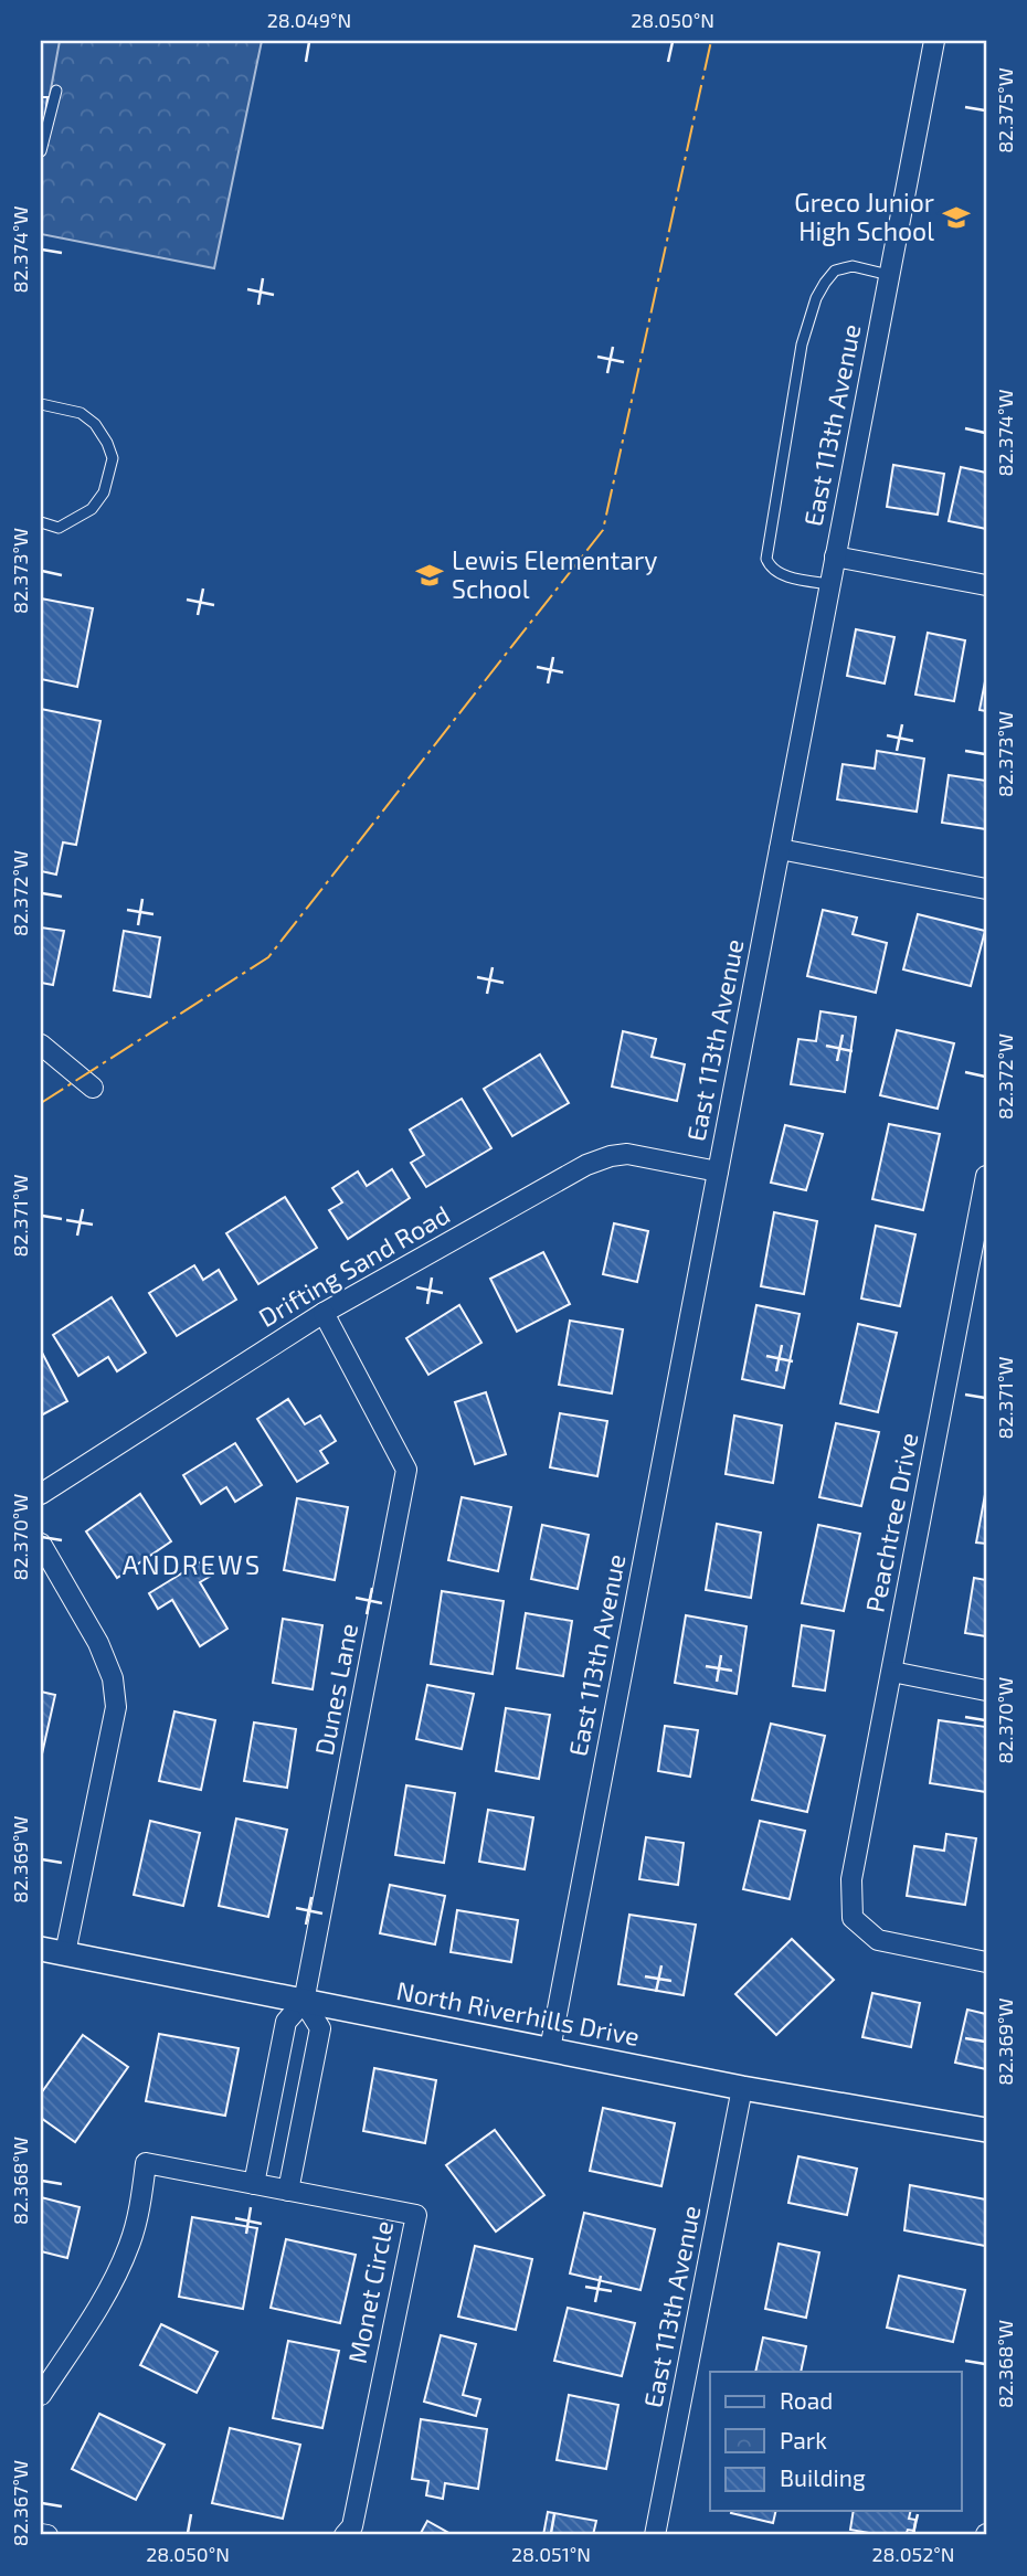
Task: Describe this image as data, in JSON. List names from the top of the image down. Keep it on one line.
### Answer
{"streets":{"street":["East 113th Avenue","Drifting Sand Road","Peachtree Drive","Dunes Lane","North Riverhills Drive","Monet Circle"]},"crossings":[["East 113th Avenue","Drifting Sand Road"],["East 113th Avenue","North Riverhills Drive"],["Drifting Sand Road","Dunes Lane"],["Dunes Lane","North Riverhills Drive"],["Dunes Lane","Monet Circle"]],"districts":["ANDREWS"],"places":{"school or university":["Greco Junior High School","Lewis Elementary School"]},"legend":["Road","Park","Building"],"coordinates":["28.049°N","28.050°N","82.375°W","82.374°W","82.373°W","82.372°W","82.371°W","82.370°W","82.369°W","82.368°W","82.367°W","28.051°N","28.052°N"]}
